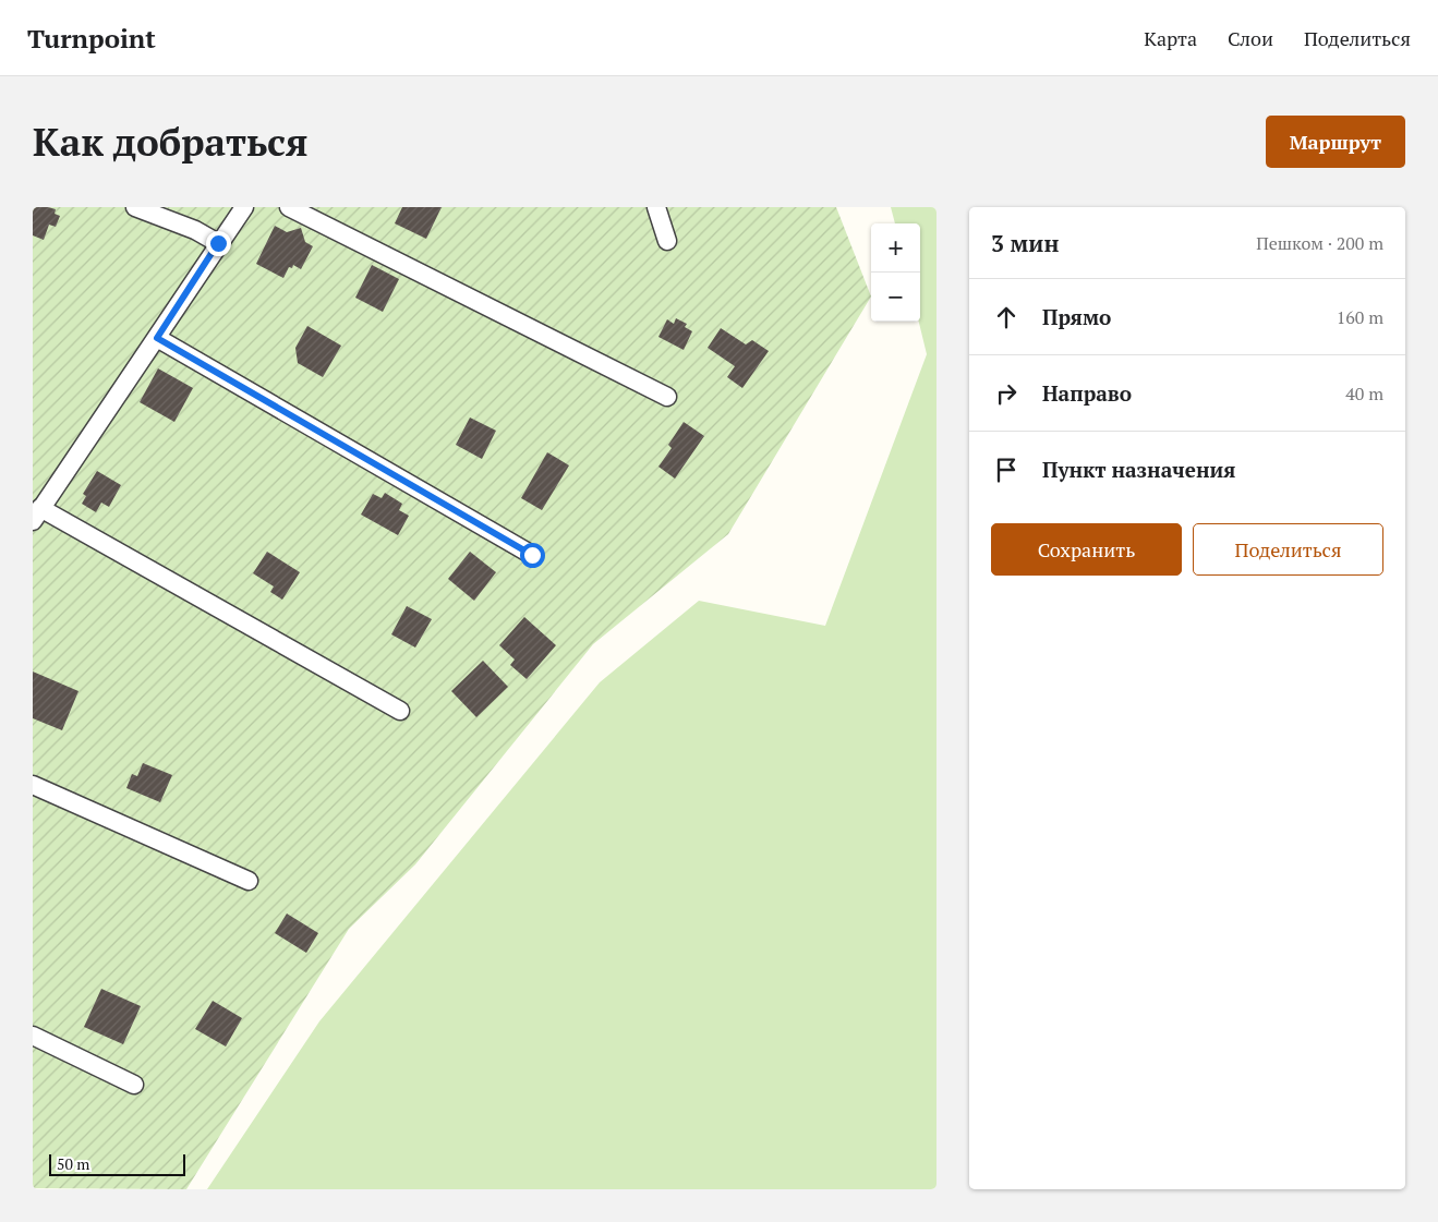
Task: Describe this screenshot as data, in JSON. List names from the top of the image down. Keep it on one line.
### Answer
{"scale_bar":"50 m","page":{"header":"Turnpoint","nav":["Карта","Слои","Поделиться"],"buttons":["Маршрут",["Сохранить","Поделиться"]],"title":"Как добраться","heading":["3 мин","Пешком · 200 m"],"map_buttons":["+","−"],"list":[["Прямо","160 m"],["Направо","40 m"],"Пункт назначения"],"scale":"50 m"}}
